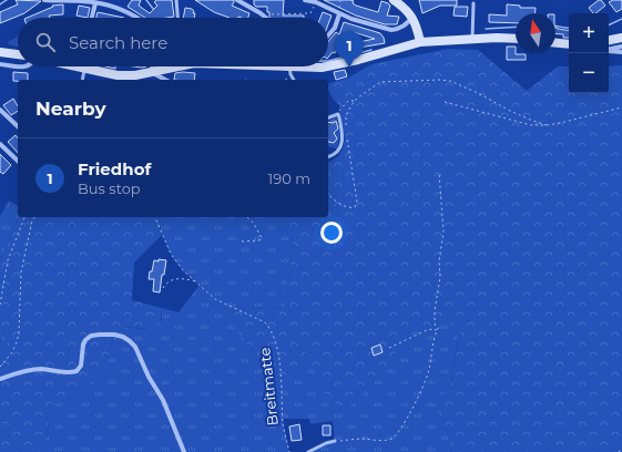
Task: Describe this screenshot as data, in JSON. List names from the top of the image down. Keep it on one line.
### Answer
{"streets":{"path":["Breitmatte"]},"north":"top","page":{"map_buttons":["+","−"],"search":"Search here","pins":"1","heading":"Nearby","list":[{"mark":"1","name":"Friedhof","note":"Bus stop","value":"190 m"}]}}
